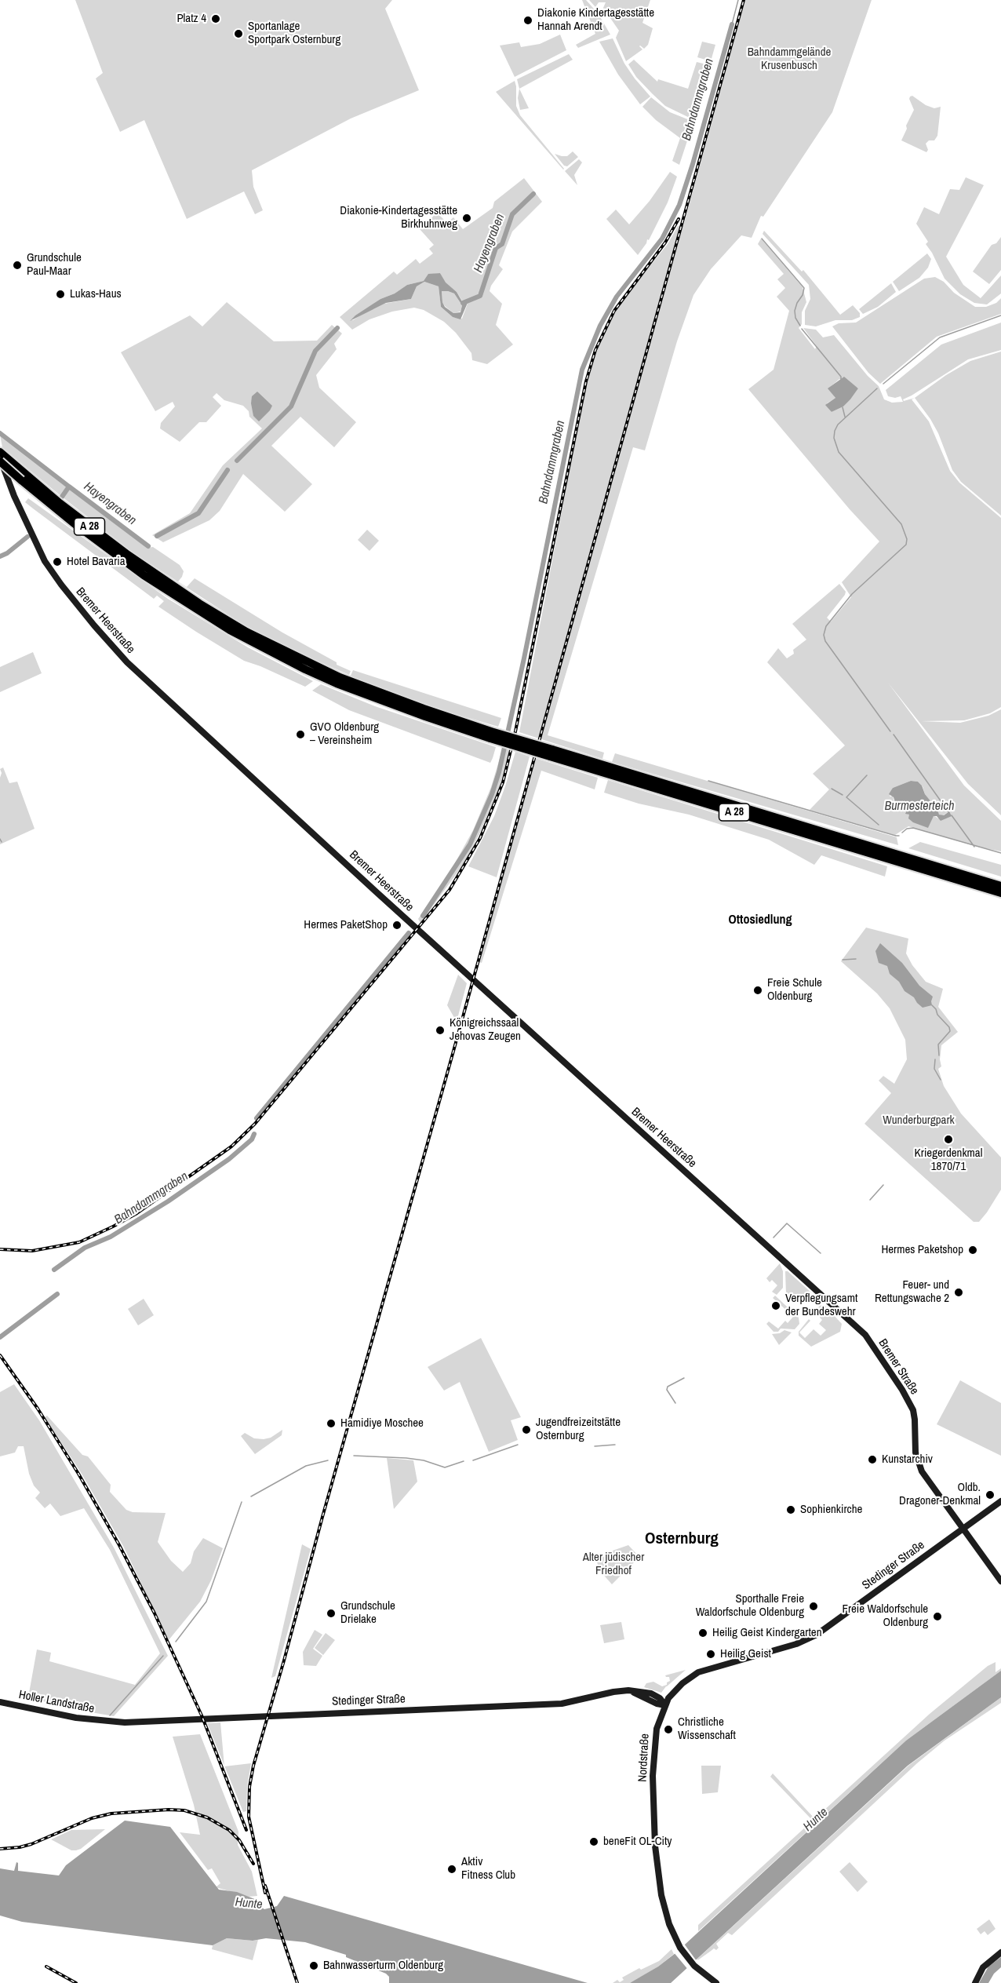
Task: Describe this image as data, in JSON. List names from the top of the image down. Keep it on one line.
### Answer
{"streets":{"highway":["A 28"],"street":["Bremer Heerstraße","Bremer Straße","Stedinger Straße","Holler Landstraße","Nordstraße"]},"crossings":[["A 28","Bremer Heerstraße"],["Bremer Heerstraße","Bremer Straße"],["Bremer Straße","Stedinger Straße"],["Stedinger Straße","Holler Landstraße"],["Stedinger Straße","Nordstraße"]],"districts":["Ottosiedlung","Osternburg"],"water":["Bahndammgraben","Hayengraben","Burmesterteich","Hunte"],"parks":["Bahndammgelände Krusenbusch","Wunderburgpark","Alter jüdischer Friedhof"],"places":["Platz 4","Diakonie Kindertagesstätte Hannah Arendt","Sportanlage Sportpark Osternburg","Diakonie-Kindertagesstätte Birkhuhnweg","Grundschule Paul-Maar","Lukas-Haus","Hotel Bavaria","GVO Oldenburg – Vereinsheim","Hermes PaketShop","Freie Schule Oldenburg","Königreichssaal Jehovas Zeugen","Kriegerdenkmal 1870/71","Hermes Paketshop","Feuer- und Rettungswache 2","Verpflegungsamt der Bundeswehr","Hamidiye Moschee","Jugendfreizeitstätte Osternburg","Kunstarchiv","Oldb. Dragoner-Denkmal","Sophienkirche","Sporthalle Freie Waldorfschule Oldenburg","Grundschule Drielake","Freie Waldorfschule Oldenburg","Heilig Geist Kindergarten","Heilig Geist","Christliche Wissenschaft","beneFit OL-City","Aktiv Fitness Club","Bahnwasserturm Oldenburg"]}
